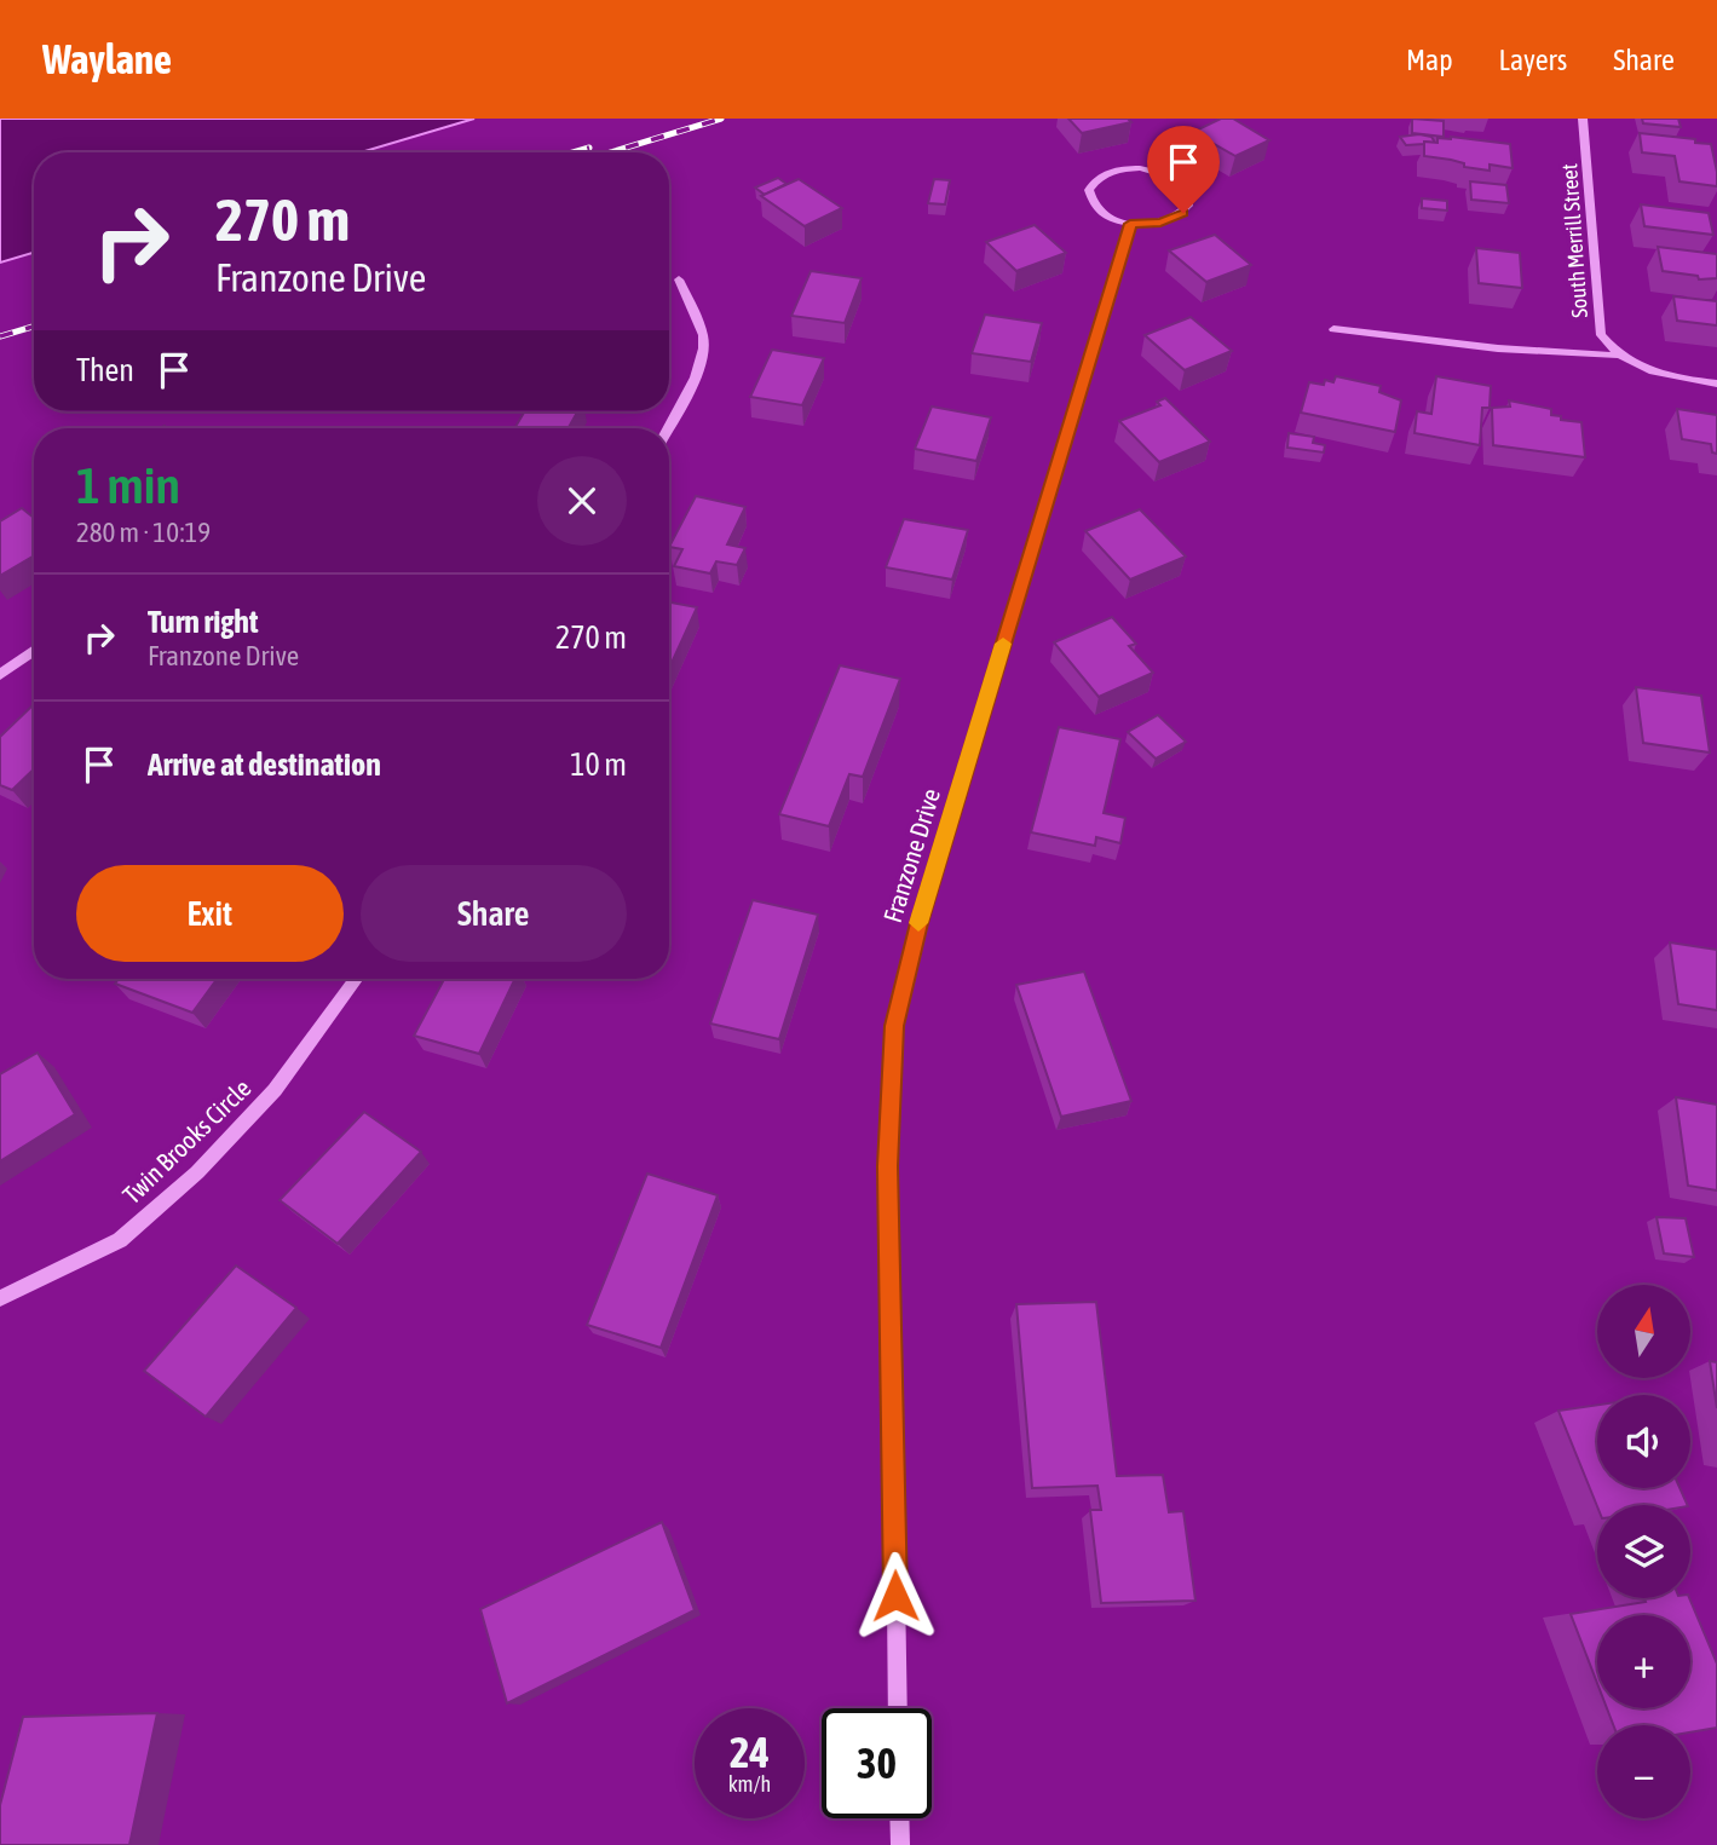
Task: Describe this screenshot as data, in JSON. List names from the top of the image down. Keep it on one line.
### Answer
{"streets":{"street":["South Merrill Street","Franzone Drive","Twin Brooks Circle"]},"north":"top","page":{"header":"Waylane","nav":["Map","Layers","Share"],"turn":["270 m","Franzone Drive"],"then":"Then","heading":["1 min","280 m · 10:19"],"list":[{"name":"Turn right","note":"Franzone Drive","value":"270 m"},{"name":"Arrive at destination","value":"10 m"}],"buttons":["Exit","Share"],"map_buttons":["+","−"],"speed":"24 km/h","limit":"30"}}
